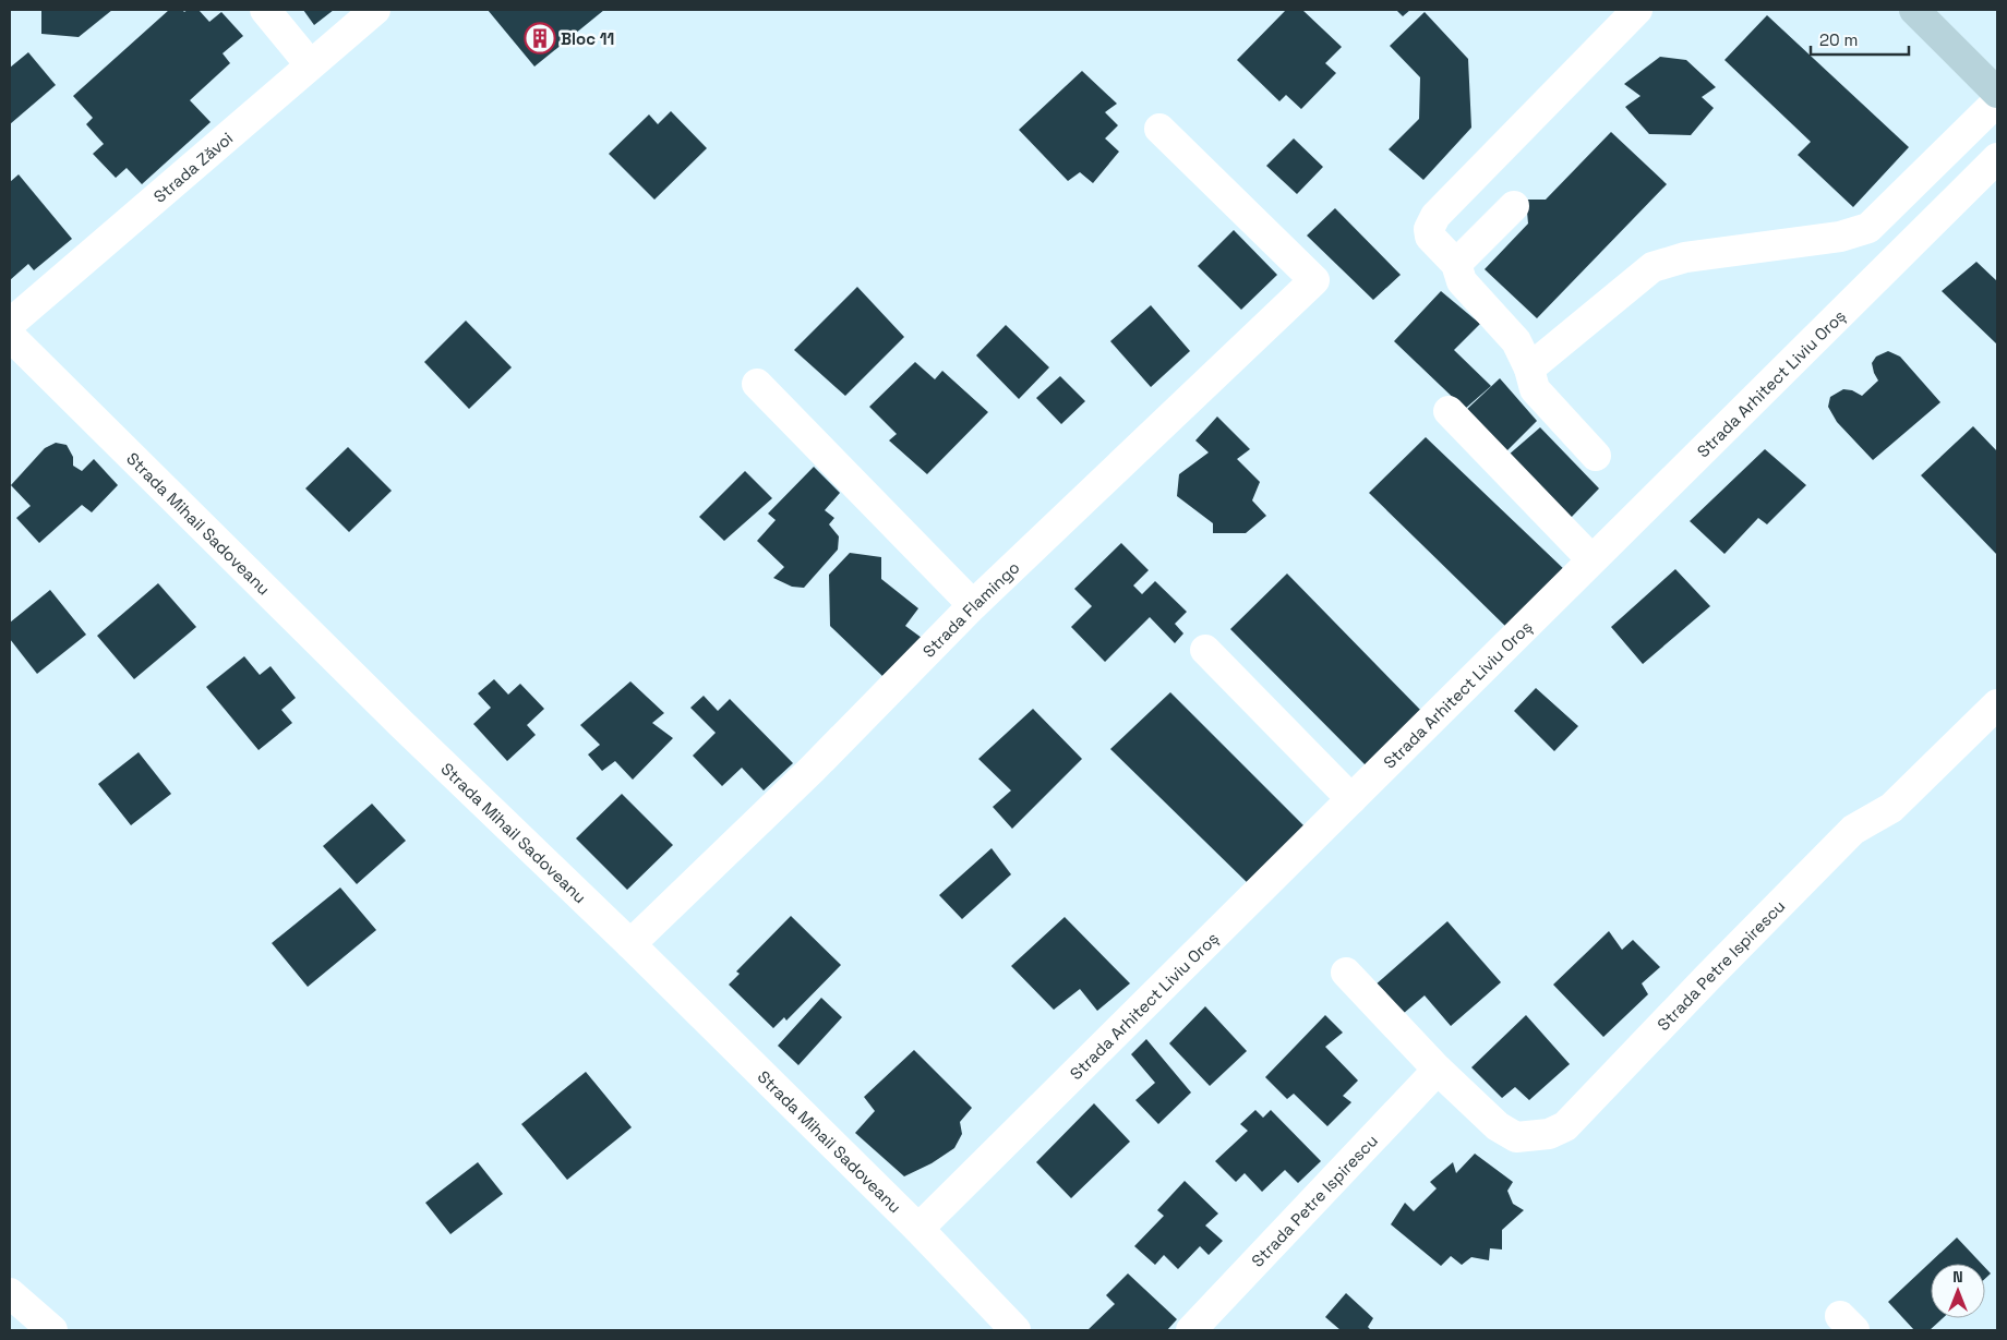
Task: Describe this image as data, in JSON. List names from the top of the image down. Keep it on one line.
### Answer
{"streets":{"street":["Strada Zăvoi","Strada Arhitect Liviu Oroș","Strada Mihail Sadoveanu","Strada Flamingo","Strada Petre Ispirescu"]},"crossings":[["Strada Arhitect Liviu Oroș","Strada Mihail Sadoveanu"],["Strada Mihail Sadoveanu","Strada Flamingo"]],"places":{"building":["Bloc 11"]},"scale_bar":"20 m","north":"top"}
